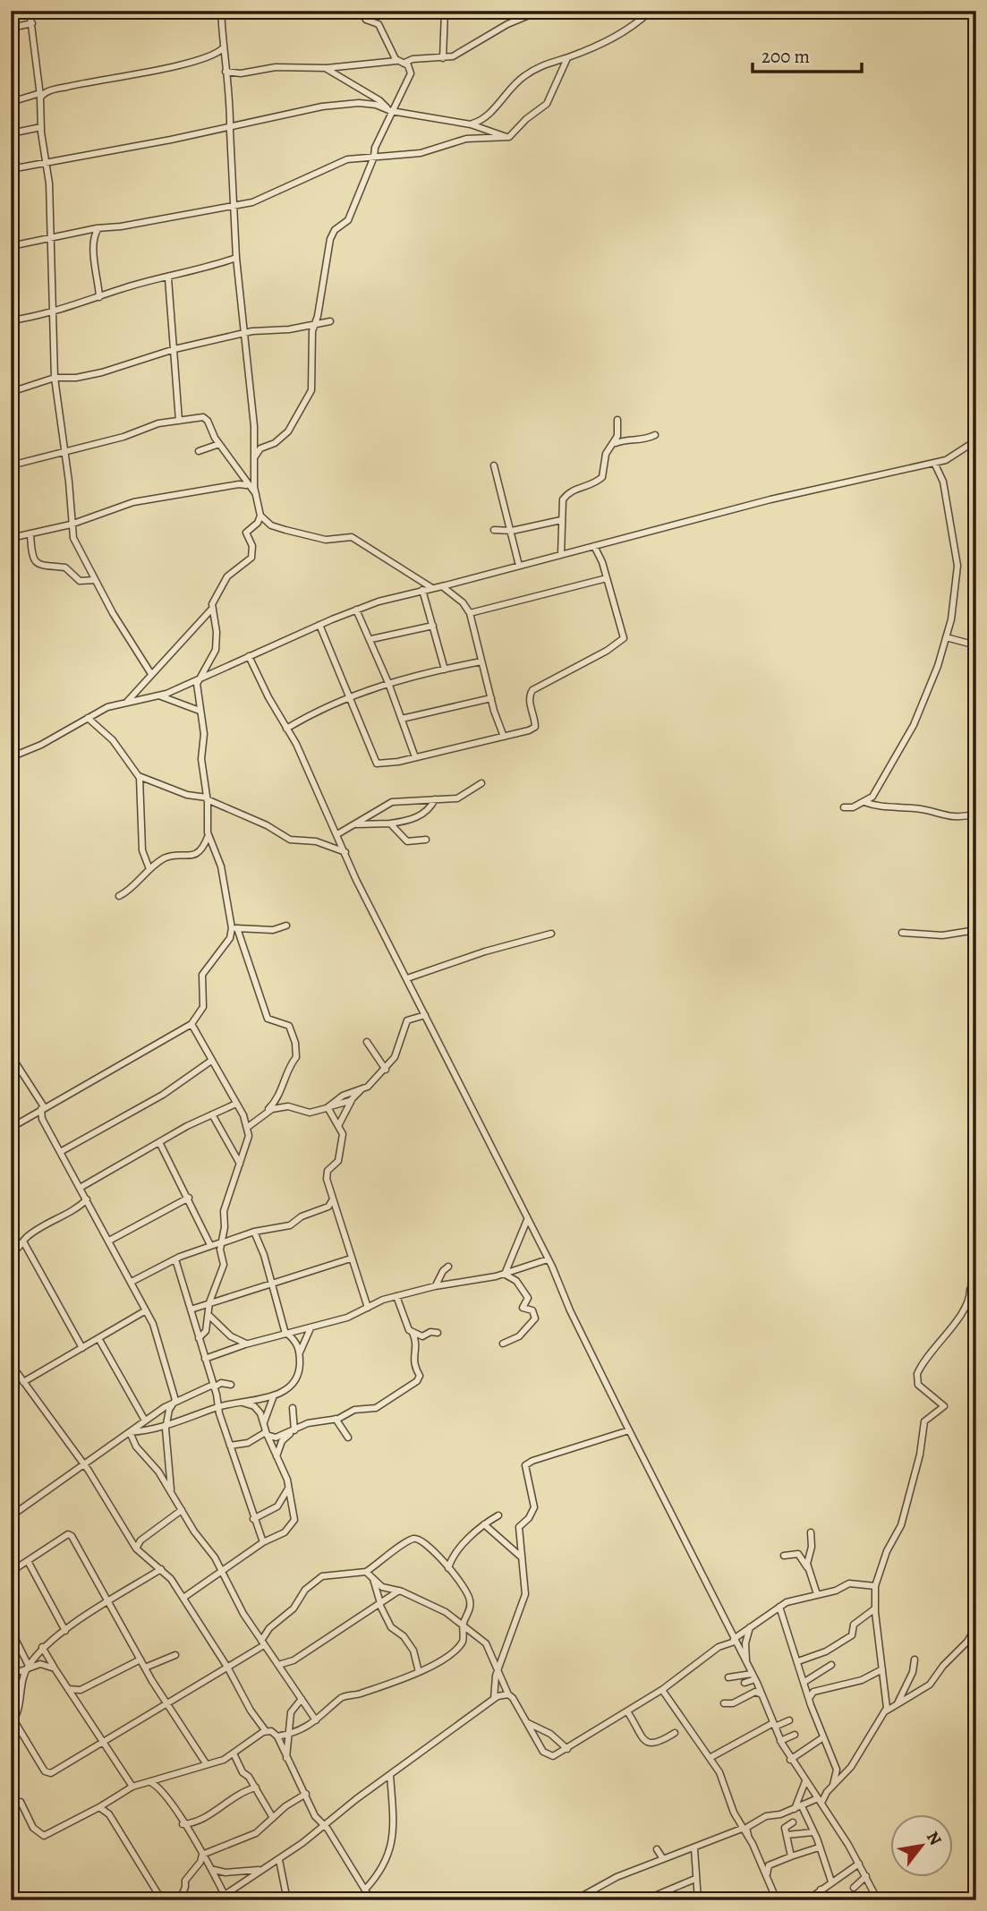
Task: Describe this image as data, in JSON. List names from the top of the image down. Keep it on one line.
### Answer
{"scale_bar":"200 m","north":"top right"}
